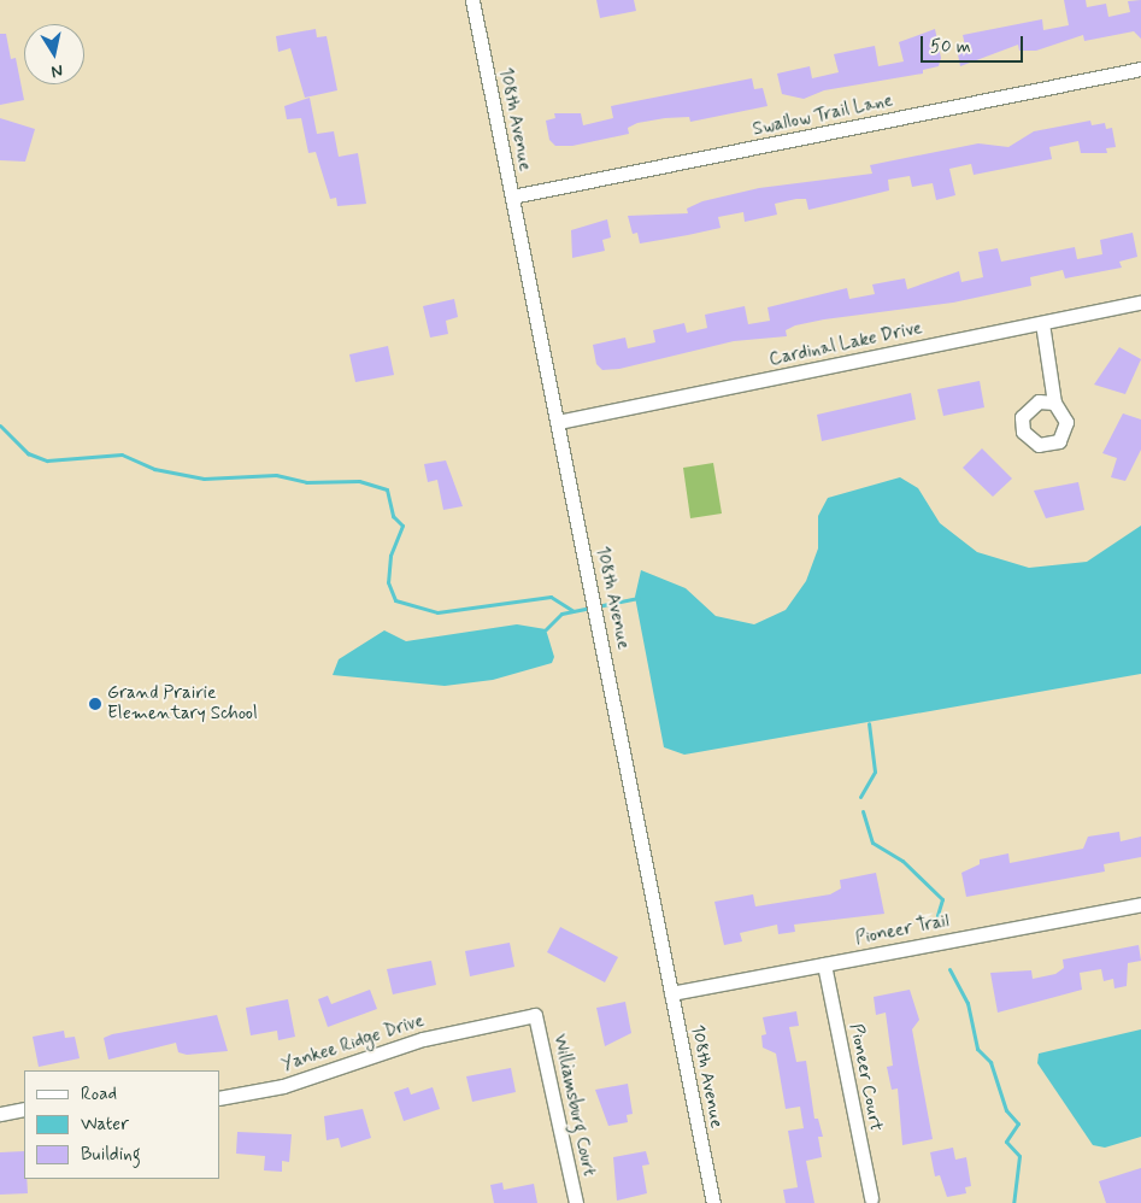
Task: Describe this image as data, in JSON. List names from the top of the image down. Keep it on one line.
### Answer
{"streets":{"street":["Swallow Trail Lane","108th Avenue","Cardinal Lake Drive","Pioneer Trail","Yankee Ridge Drive","Pioneer Court","Williamsburg Court"]},"crossings":[["Swallow Trail Lane","108th Avenue"],["108th Avenue","Cardinal Lake Drive"],["108th Avenue","Pioneer Trail"],["Pioneer Trail","Pioneer Court"],["Yankee Ridge Drive","Williamsburg Court"]],"places":["Grand Prairie Elementary School"],"legend":["Road","Water","Building"],"scale_bar":"50 m","north":"bottom"}
